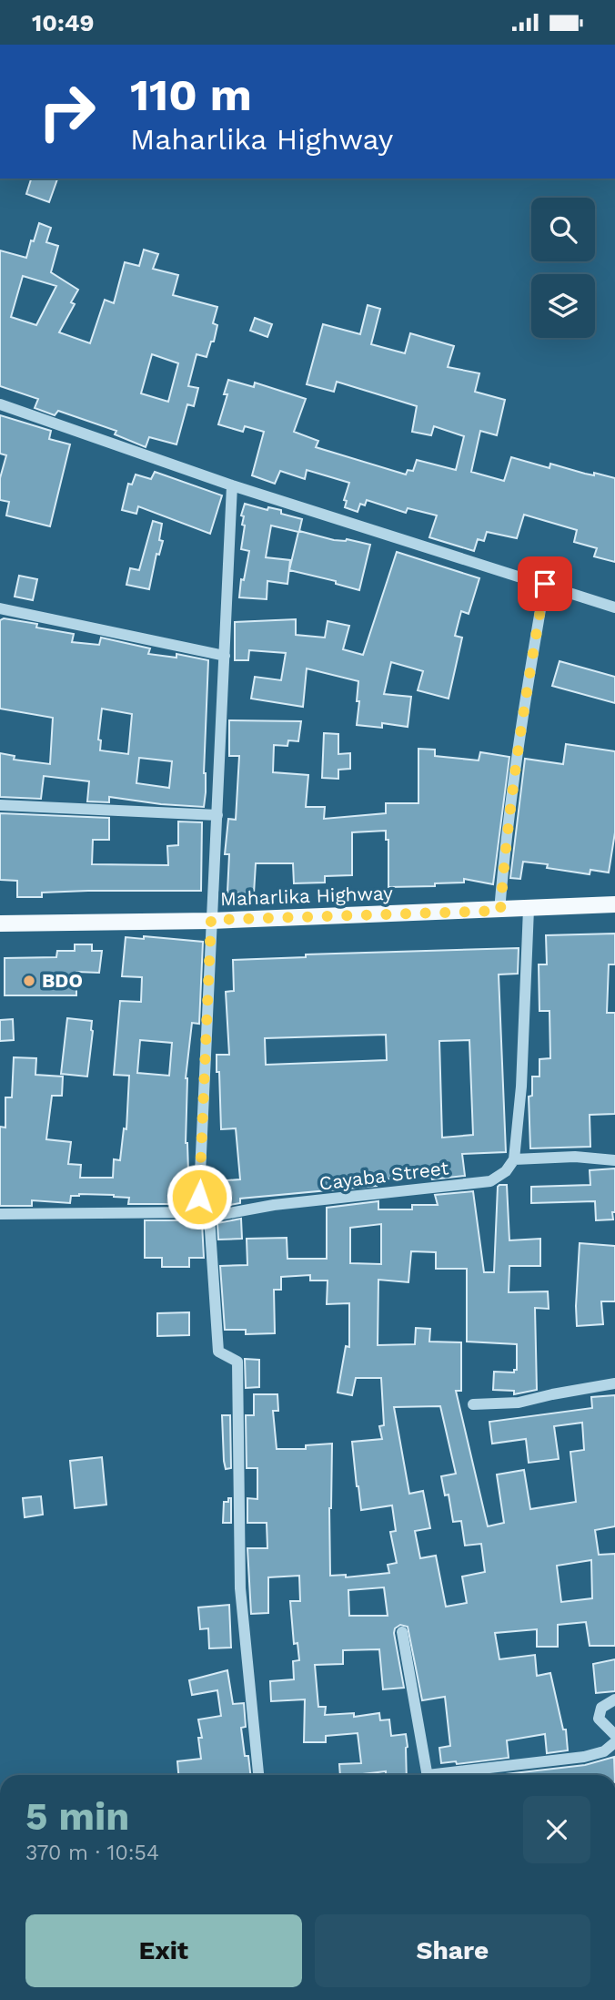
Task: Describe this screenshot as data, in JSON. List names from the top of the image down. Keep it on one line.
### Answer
{"streets":{"main road":["Maharlika Highway"],"street":["Cayaba Street"]},"places":["BDO"],"page":{"status":"10:49","turn":["110 m","Maharlika Highway"],"heading":["5 min","370 m · 10:54"],"buttons":["Exit","Share"]}}
